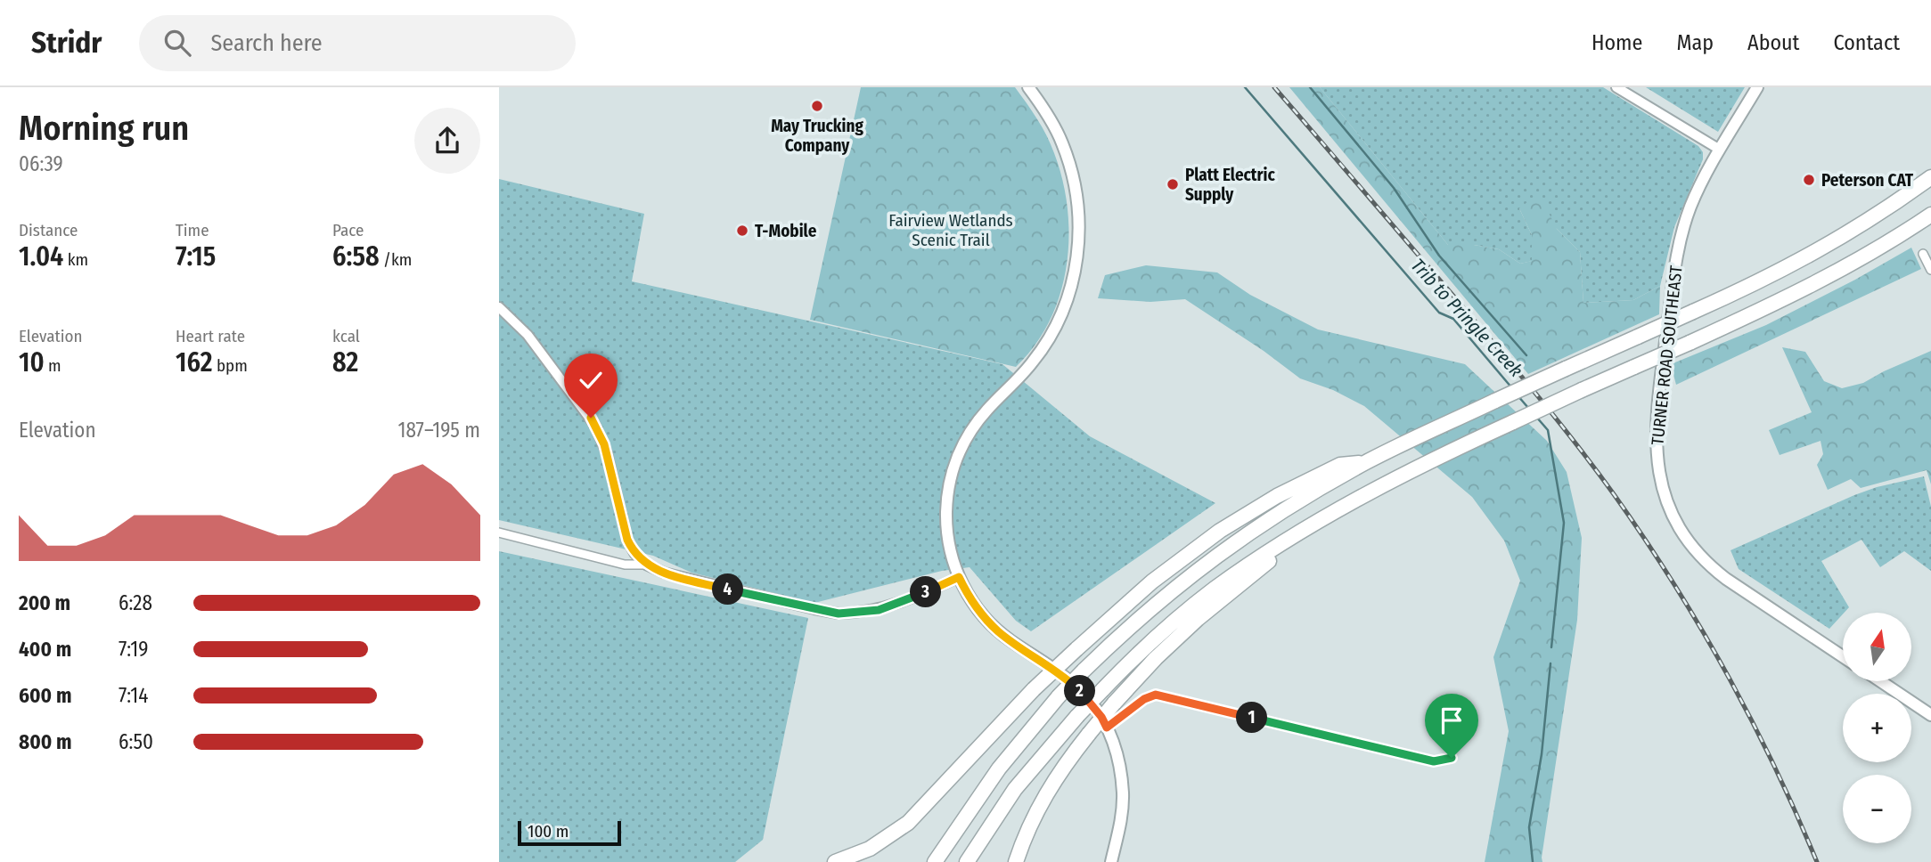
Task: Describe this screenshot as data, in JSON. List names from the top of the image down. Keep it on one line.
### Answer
{"streets":{"main road":["TURNER ROAD SOUTHEAST"]},"water":["Trib to Pringle Creek"],"parks":["Fairview Wetlands Scenic Trail"],"places":["May Trucking Company","Peterson CAT","Platt Electric Supply","T-Mobile"],"scale_bar":"100 m","north":"top","page":{"header":"Stridr","search":"Search here","nav":["Home","Map","About","Contact"],"heading":["Morning run","06:39"],"stats":[["Distance","1.04 km"],["Time","7:15"],["Pace","6:58 /km"],["Elevation","10 m"],["Heart rate","162 bpm"],["kcal","82"]],"chart":["Elevation","187–195 m"],"pins":["4","3","2","1"],"list":[{"name":"200 m","note":"6:28"},{"name":"400 m","note":"7:19"},{"name":"600 m","note":"7:14"},{"name":"800 m","note":"6:50"}],"map_buttons":["+","−"],"scale":"100 m"}}
